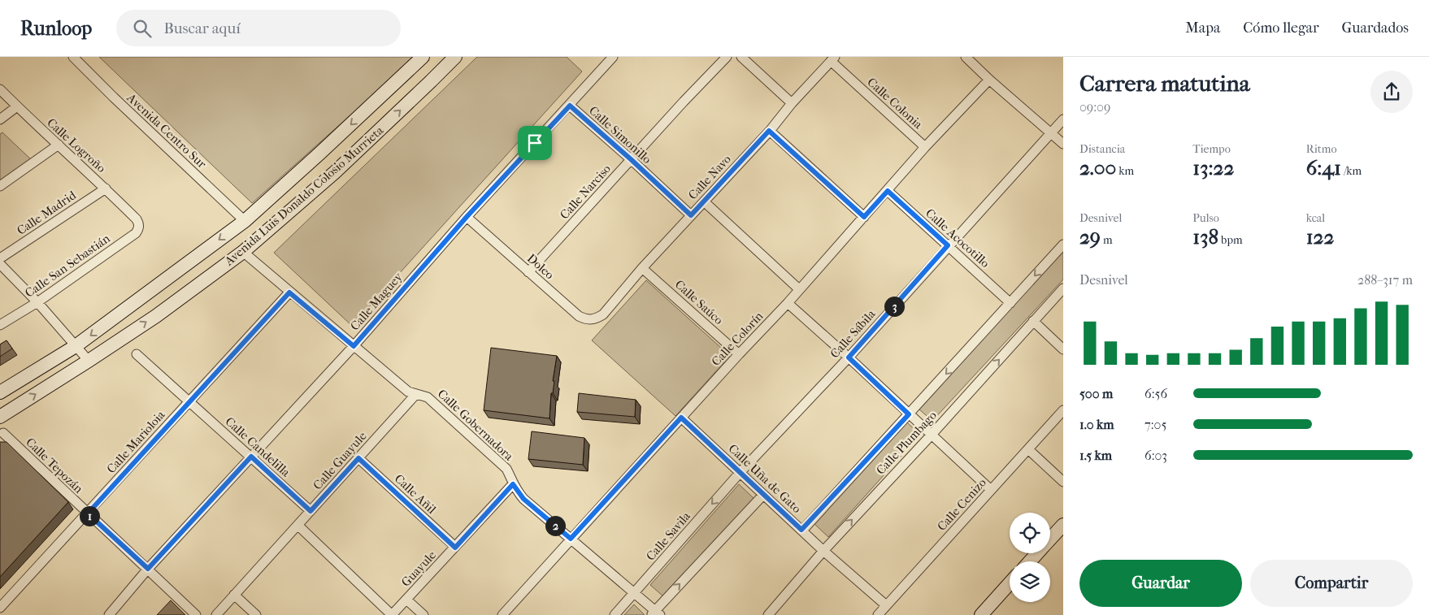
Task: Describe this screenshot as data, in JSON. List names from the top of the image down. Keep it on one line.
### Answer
{"streets":{"main road":["Avenida Luis Donaldo Colosio Murrieta"],"street":["Calle Colonia","Avenida Centro Sur","Calle Simonillo","Calle Logroño","Calle Navo","Calle Narciso","Calle Madrid","Calle Acocotillo","Calle San Sebastián","Doleo","Calle Maguey","Calle Saúco","Calle Sábila","Calle Colorín","Calle Gobernadora","Calle Marioloia","Calle Plumbago","Calle Candelilla","Calle Guayule","Calle Tepozán","Calle Uña de Gato","Calle Añil","Calle Cenizo","Calle Savila","Guayule"]},"crossings":[["Calle Colonia","Calle Navo"],["Calle Colonia","Calle Colorín"],["Avenida Centro Sur","Avenida Luis Donaldo Colosio Murrieta"],["Calle Simonillo","Calle Navo"],["Calle Simonillo","Calle Narciso"],["Calle Simonillo","Calle Maguey"],["Calle Logroño","Calle Madrid"],["Calle Logroño","Calle San Sebastián"],["Calle Navo","Doleo"],["Calle Navo","Calle Saúco"],["Calle Narciso","Doleo"],["Avenida Luis Donaldo Colosio Murrieta","Calle Gobernadora"],["Calle Acocotillo","Calle Sábila"],["Calle Acocotillo","Calle Colorín"],["Calle Acocotillo","Calle Plumbago"],["Doleo","Calle Maguey"],["Calle Maguey","Calle Gobernadora"],["Calle Maguey","Calle Candelilla"],["Calle Maguey","Calle Tepozán"],["Calle Saúco","Calle Colorín"],["Calle Sábila","Calle Uña de Gato"],["Calle Sábila","Calle Savila"],["Calle Colorín","Calle Gobernadora"],["Calle Colorín","Calle Uña de Gato"],["Calle Gobernadora","Calle Marioloia"],["Calle Gobernadora","Calle Guayule"],["Calle Gobernadora","Calle Savila"],["Calle Gobernadora","Guayule"],["Calle Marioloia","Calle Candelilla"],["Calle Marioloia","Calle Tepozán"],["Calle Plumbago","Calle Uña de Gato"],["Calle Candelilla","Calle Guayule"],["Calle Guayule","Calle Añil"],["Calle Uña de Gato","Calle Cenizo"],["Calle Uña de Gato","Calle Savila"],["Calle Añil","Guayule"]],"page":{"header":"Runloop","search":"Buscar aquí","nav":["Mapa","Cómo llegar","Guardados"],"heading":["Carrera matutina","09:09"],"stats":[["Distancia","2.00 km"],["Tiempo","13:22"],["Ritmo","6:41 /km"],["Desnivel","29 m"],["Pulso","138 bpm"],["kcal","122"]],"chart":["Desnivel","288–317 m"],"pins":["3","1","2"],"list":[{"name":"500 m","note":"6:56"},{"name":"1.0 km","note":"7:05"},{"name":"1.5 km","note":"6:03"}],"buttons":["Guardar","Compartir"]}}
